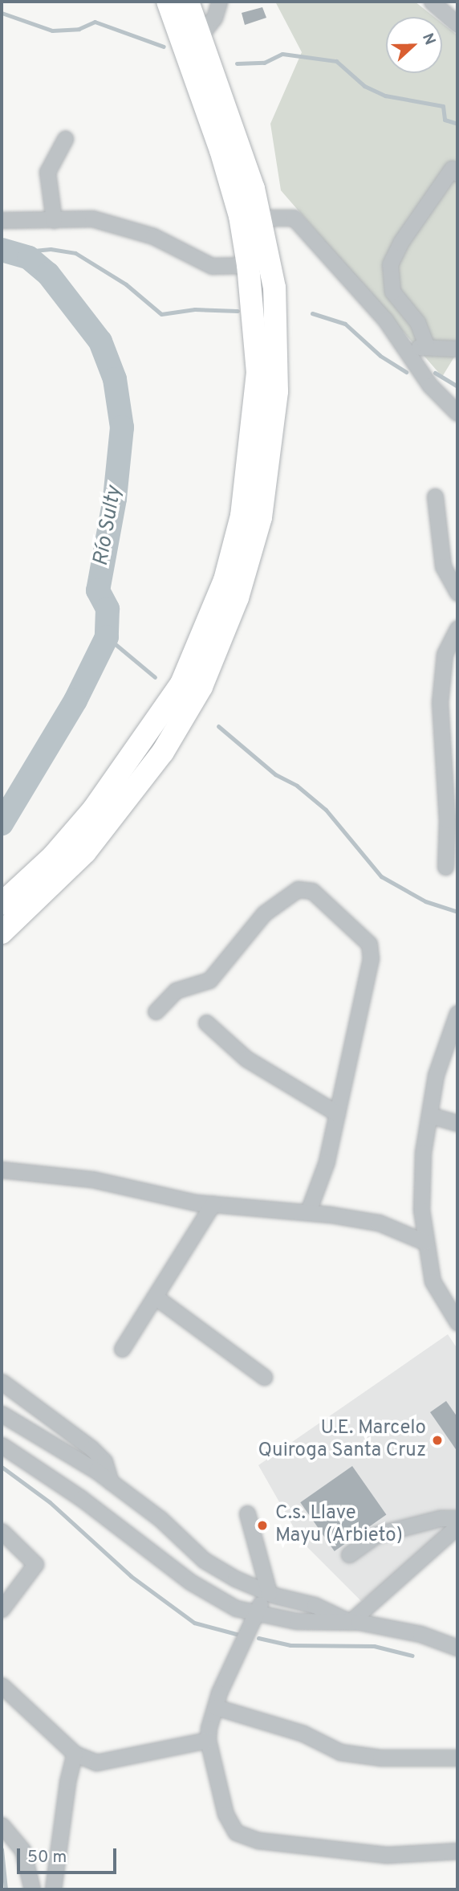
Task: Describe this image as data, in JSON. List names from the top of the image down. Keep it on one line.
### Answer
{"water":["Río Sulty"],"places":["U.E. Marcelo Quiroga Santa Cruz","C.s. Llave Mayu (Arbieto)"],"scale_bar":"50 m","north":"right"}
